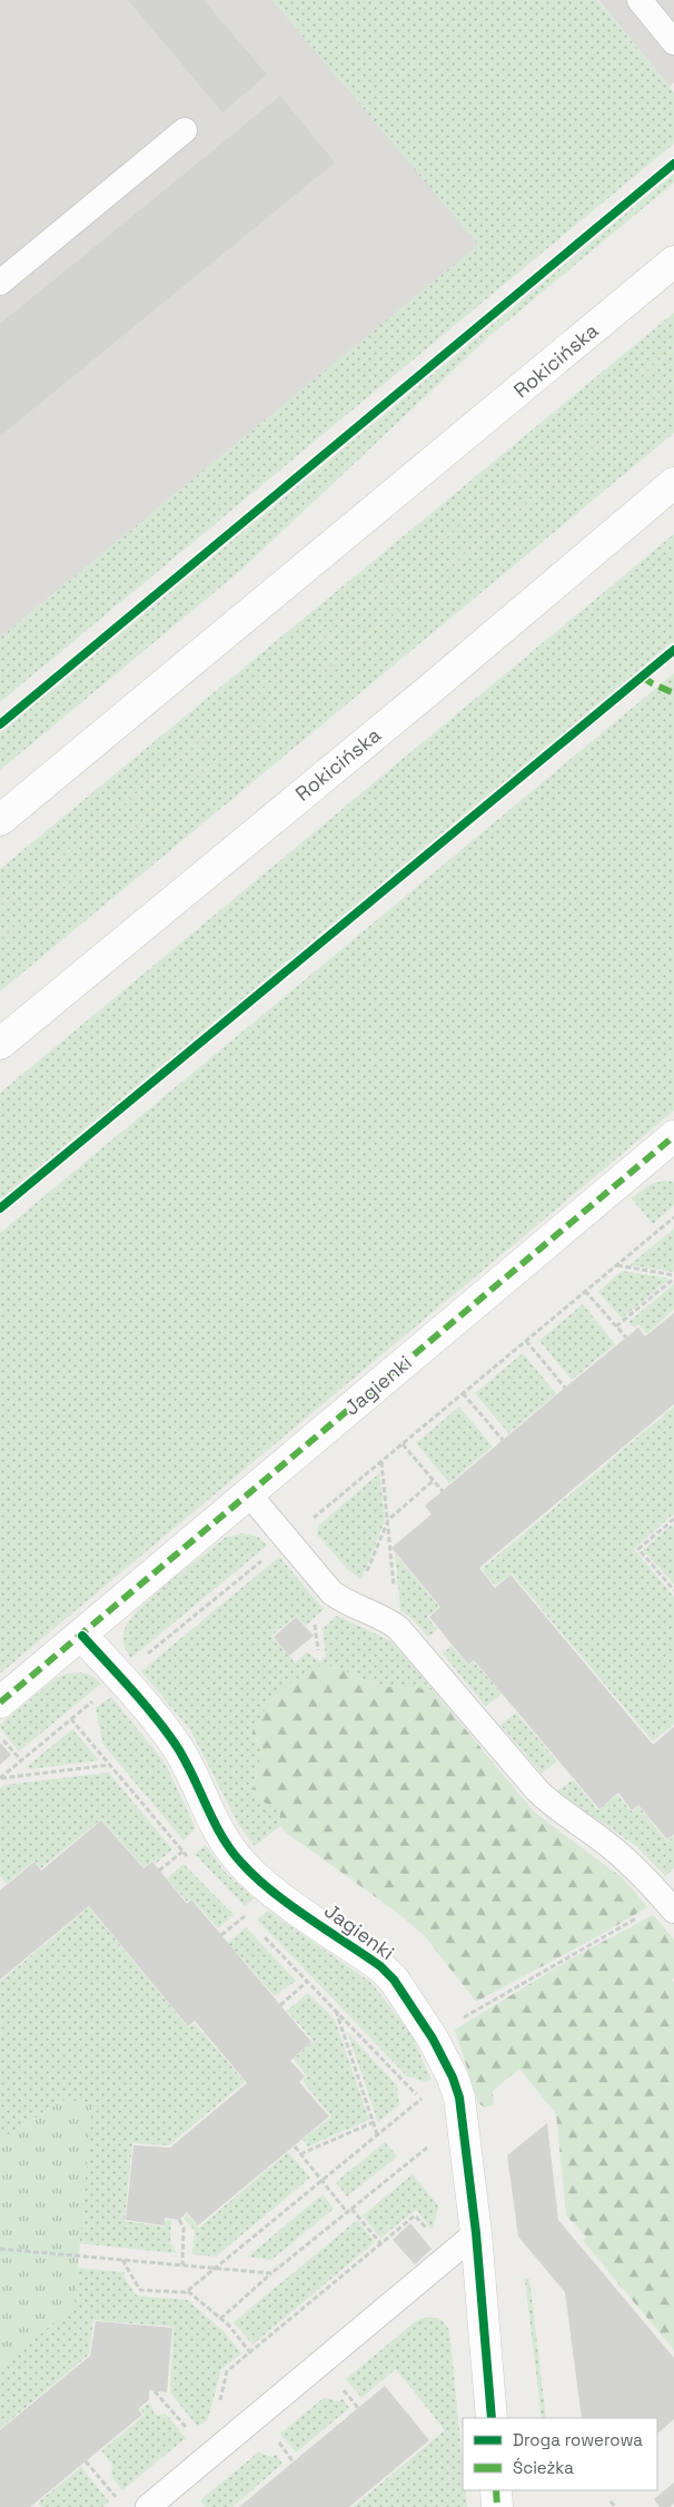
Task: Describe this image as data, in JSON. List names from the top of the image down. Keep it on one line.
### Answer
{"streets":{"street":["Rokicińska","Jagienki"]},"legend":["Droga rowerowa","Ścieżka"]}
